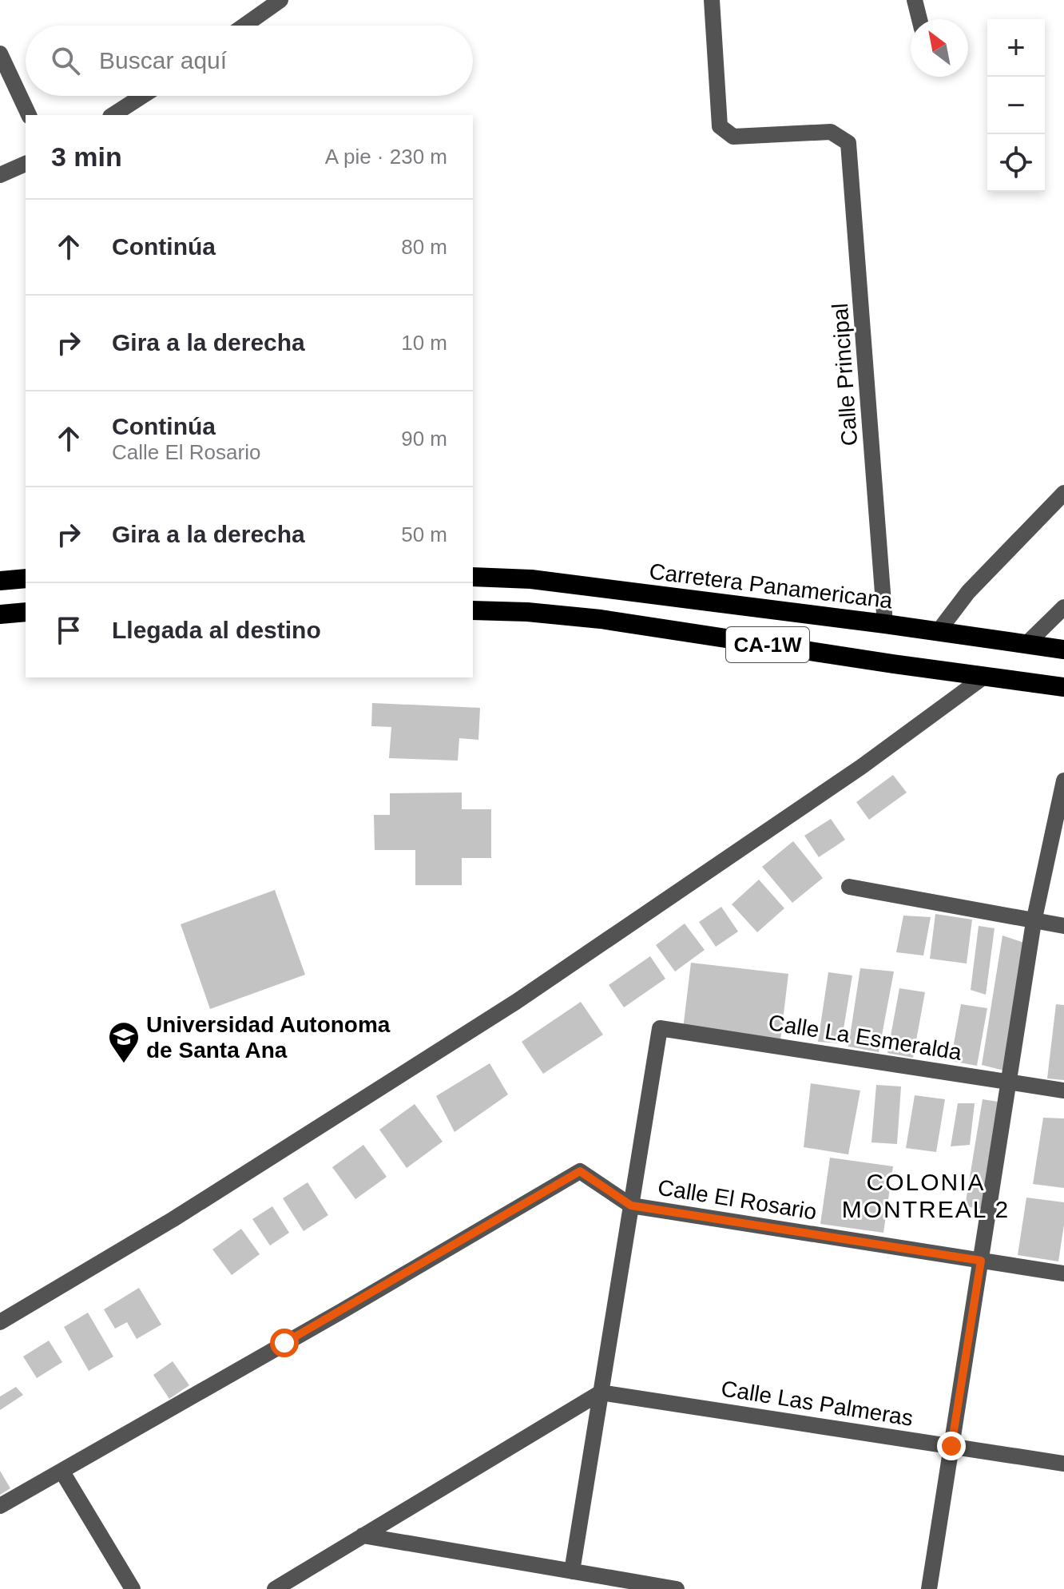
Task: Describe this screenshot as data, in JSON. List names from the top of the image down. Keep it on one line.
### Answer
{"streets":{"highway":["Carretera Panamericana","CA-1W"],"street":["Calle Principal","Calle La Esmeralda","Calle El Rosario","Calle Las Palmeras"]},"crossings":[["Calle Principal","Carretera Panamericana"],["Calle La Esmeralda","Calle El Rosario"]],"districts":["COLONIA MONTREAL 2"],"places":{"school or university":["Universidad Autonoma de Santa Ana"]},"north":"top left","page":{"map_buttons":["+","−"],"search":"Buscar aquí","heading":["3 min","A pie · 230 m"],"list":[["Continúa","80 m"],["Gira a la derecha","10 m"],["Continúa","Calle El Rosario","90 m"],["Gira a la derecha","50 m"],"Llegada al destino"]}}
